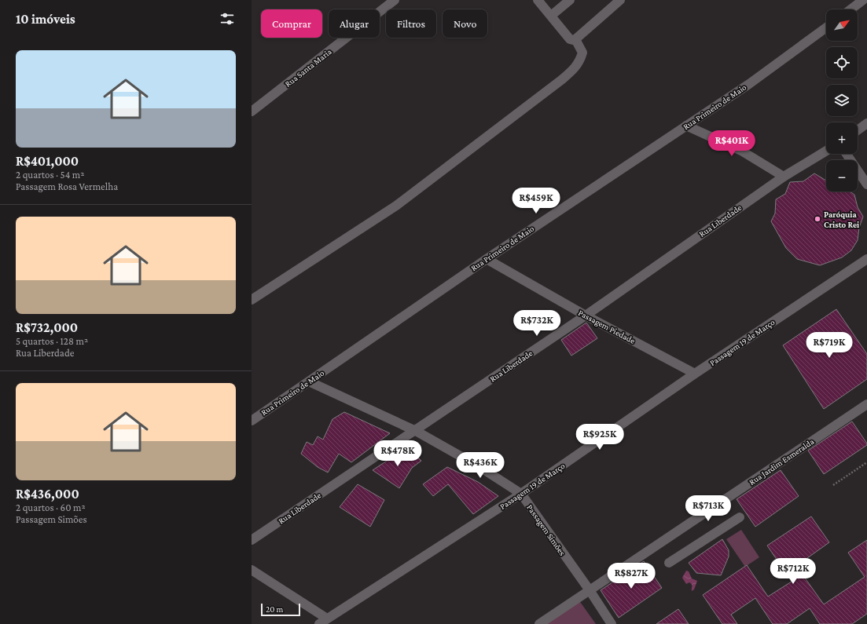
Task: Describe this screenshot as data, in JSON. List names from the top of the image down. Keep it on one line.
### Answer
{"streets":{"street":["Rua Santa Maria","Rua Primeiro de Maio","Rua Liberdade","Passagem Piedade","Passagem 19 de Março","Rua Jardim Esmeralda","Passagem Simões"]},"crossings":[["Rua Primeiro de Maio","Passagem Piedade"],["Rua Primeiro de Maio","Passagem Simões"],["Rua Liberdade","Passagem Piedade"],["Rua Liberdade","Passagem Simões"],["Passagem Piedade","Passagem 19 de Março"],["Passagem 19 de Março","Passagem Simões"],["Rua Jardim Esmeralda","Passagem Simões"]],"places":["Paróquia Cristo Rei"],"scale_bar":"20 m","north":"top right","page":{"heading":"10 imóveis","map_buttons":["+","−"],"chip":["Comprar","Alugar","Filtros","Novo"],"list":[{"name":"R$401,000","note":"2 quartos · 54 m² · Passagem Rosa Vermelha"},{"name":"R$732,000","note":"5 quartos · 128 m² · Rua Liberdade"},{"name":"R$436,000","note":"2 quartos · 60 m² · Passagem Simões"}],"price":["R$401K","R$459K","R$732K","R$719K","R$925K","R$478K","R$436K","R$713K","R$712K","R$827K"],"scale":"20 m"}}
